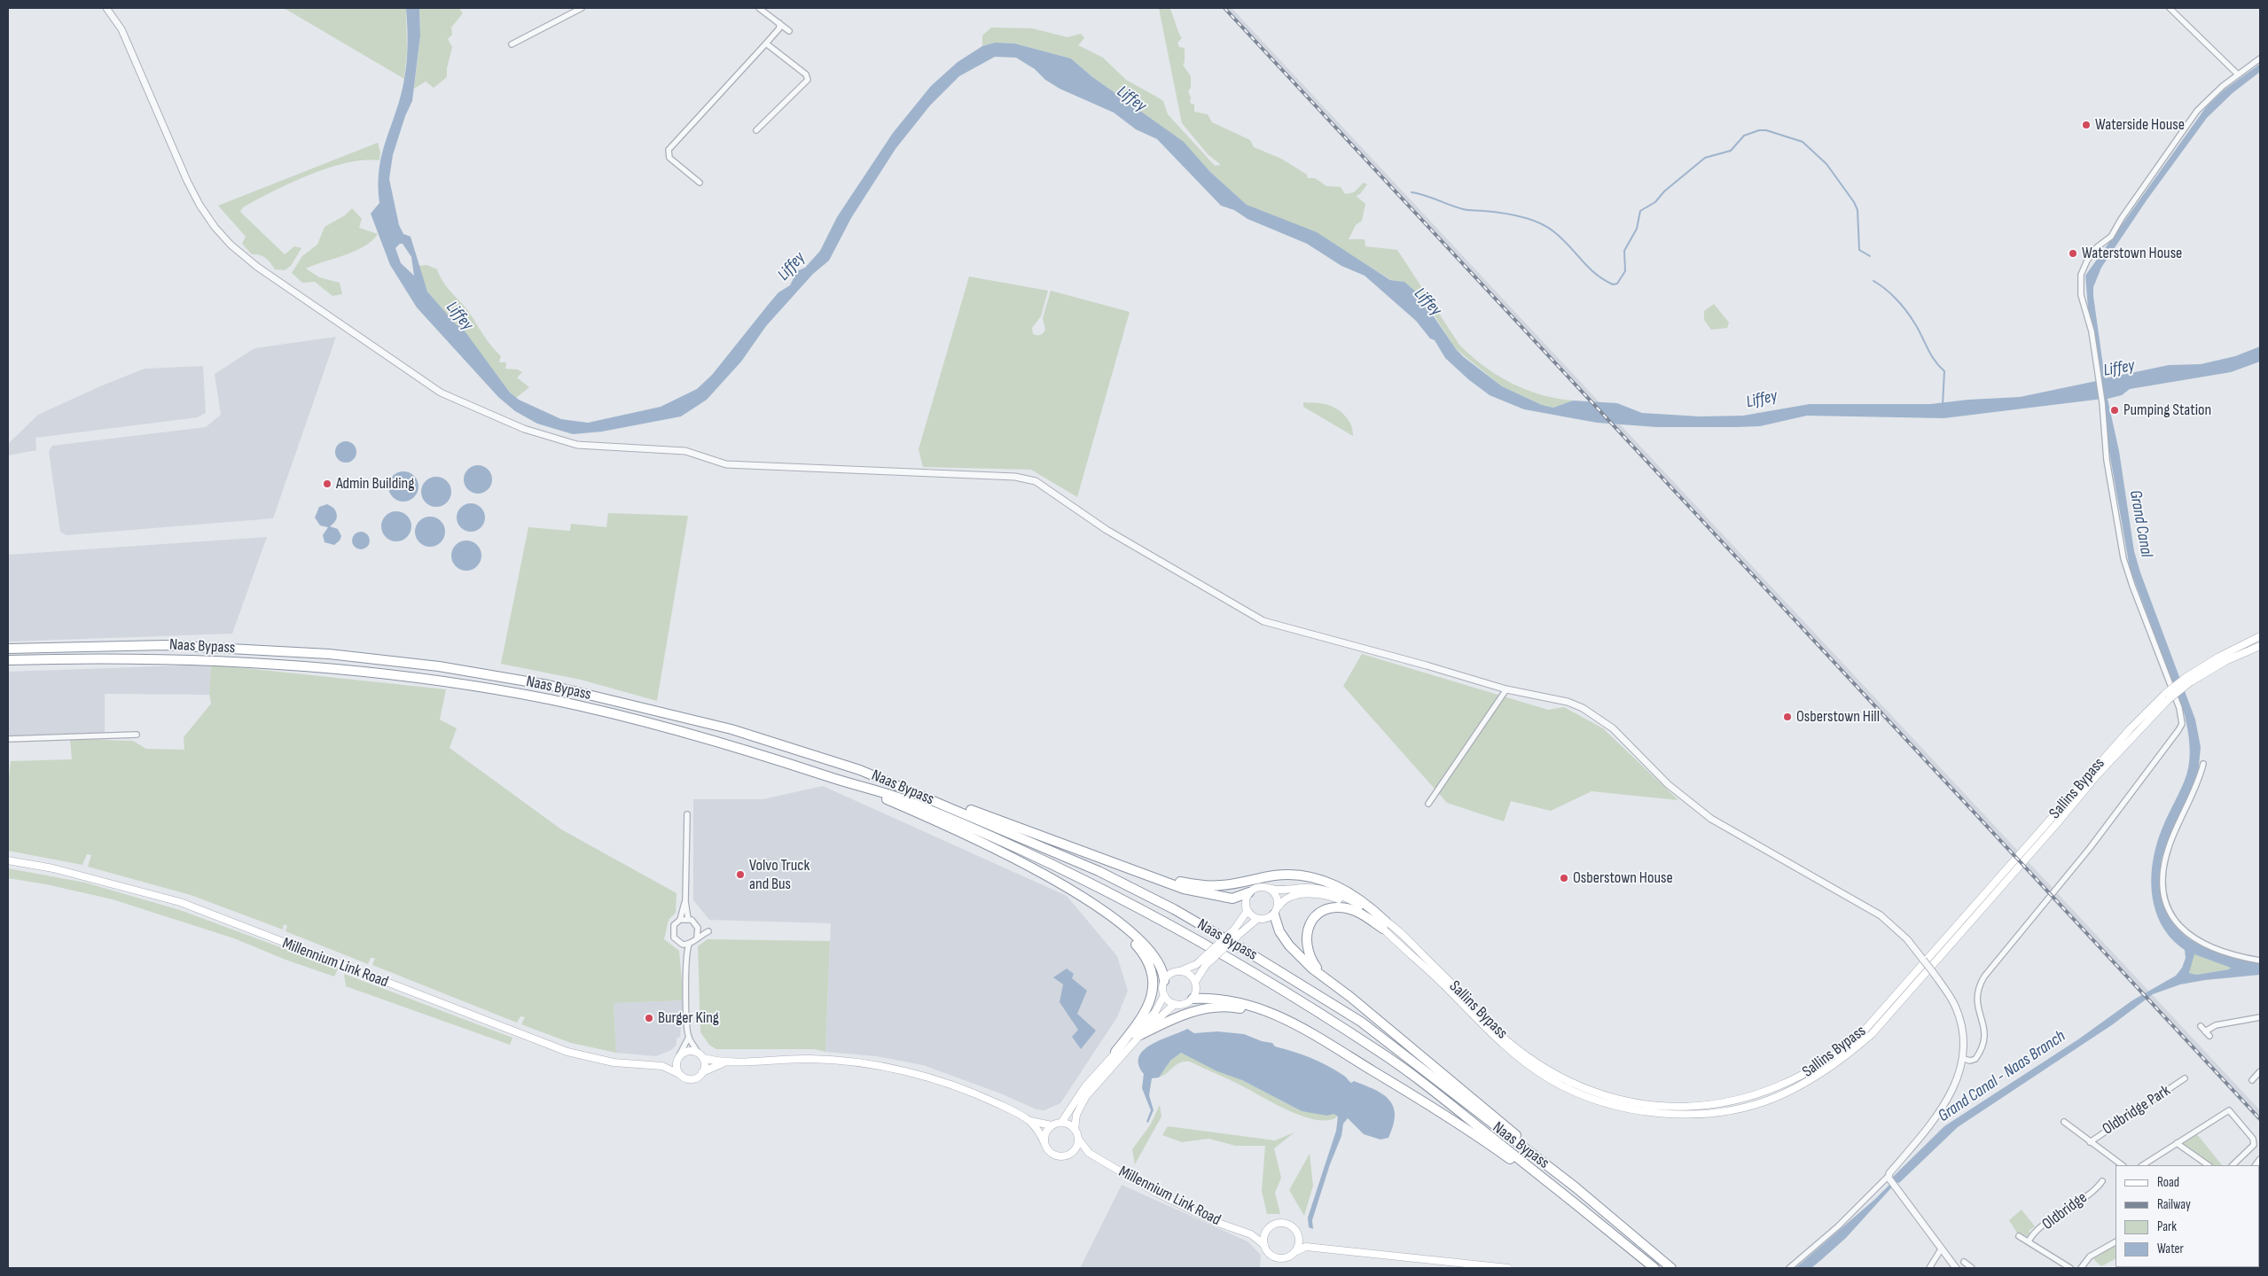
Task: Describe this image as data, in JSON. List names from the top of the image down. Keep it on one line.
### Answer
{"streets":{"highway":["Naas Bypass"],"main road":["Sallins Bypass","Millennium Link Road"],"street":["Oldbridge Park","Oldbridge"]},"water":["Liffey","Grand Canal","Grand Canal - Naas Branch"],"places":["Waterside House","Waterstown House","Pumping Station","Admin Building","Osberstown Hill","Volvo Truck and Bus","Osberstown House","Burger King"],"legend":["Road","Railway","Park","Water"]}
